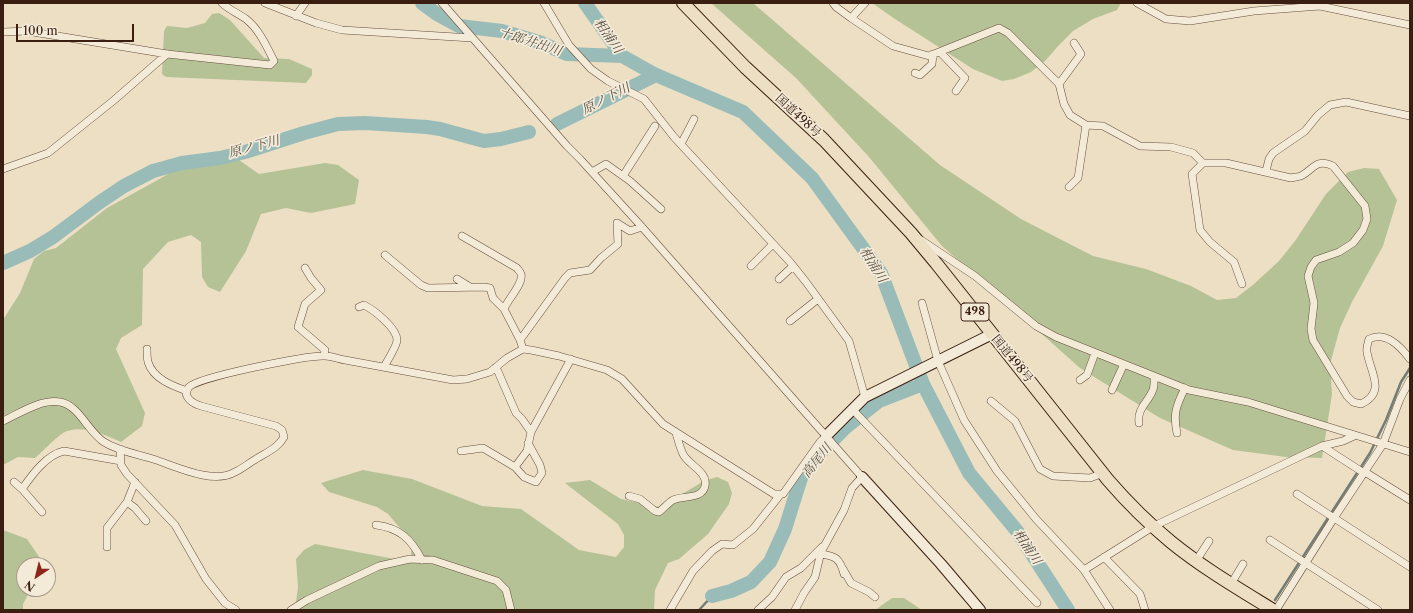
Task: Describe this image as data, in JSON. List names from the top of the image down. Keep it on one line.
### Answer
{"streets":{"highway":["国道498号","498"]},"water":["相浦川","十郎井出川","原ノ下川","高尾川"],"scale_bar":"100 m","north":"bottom left"}
